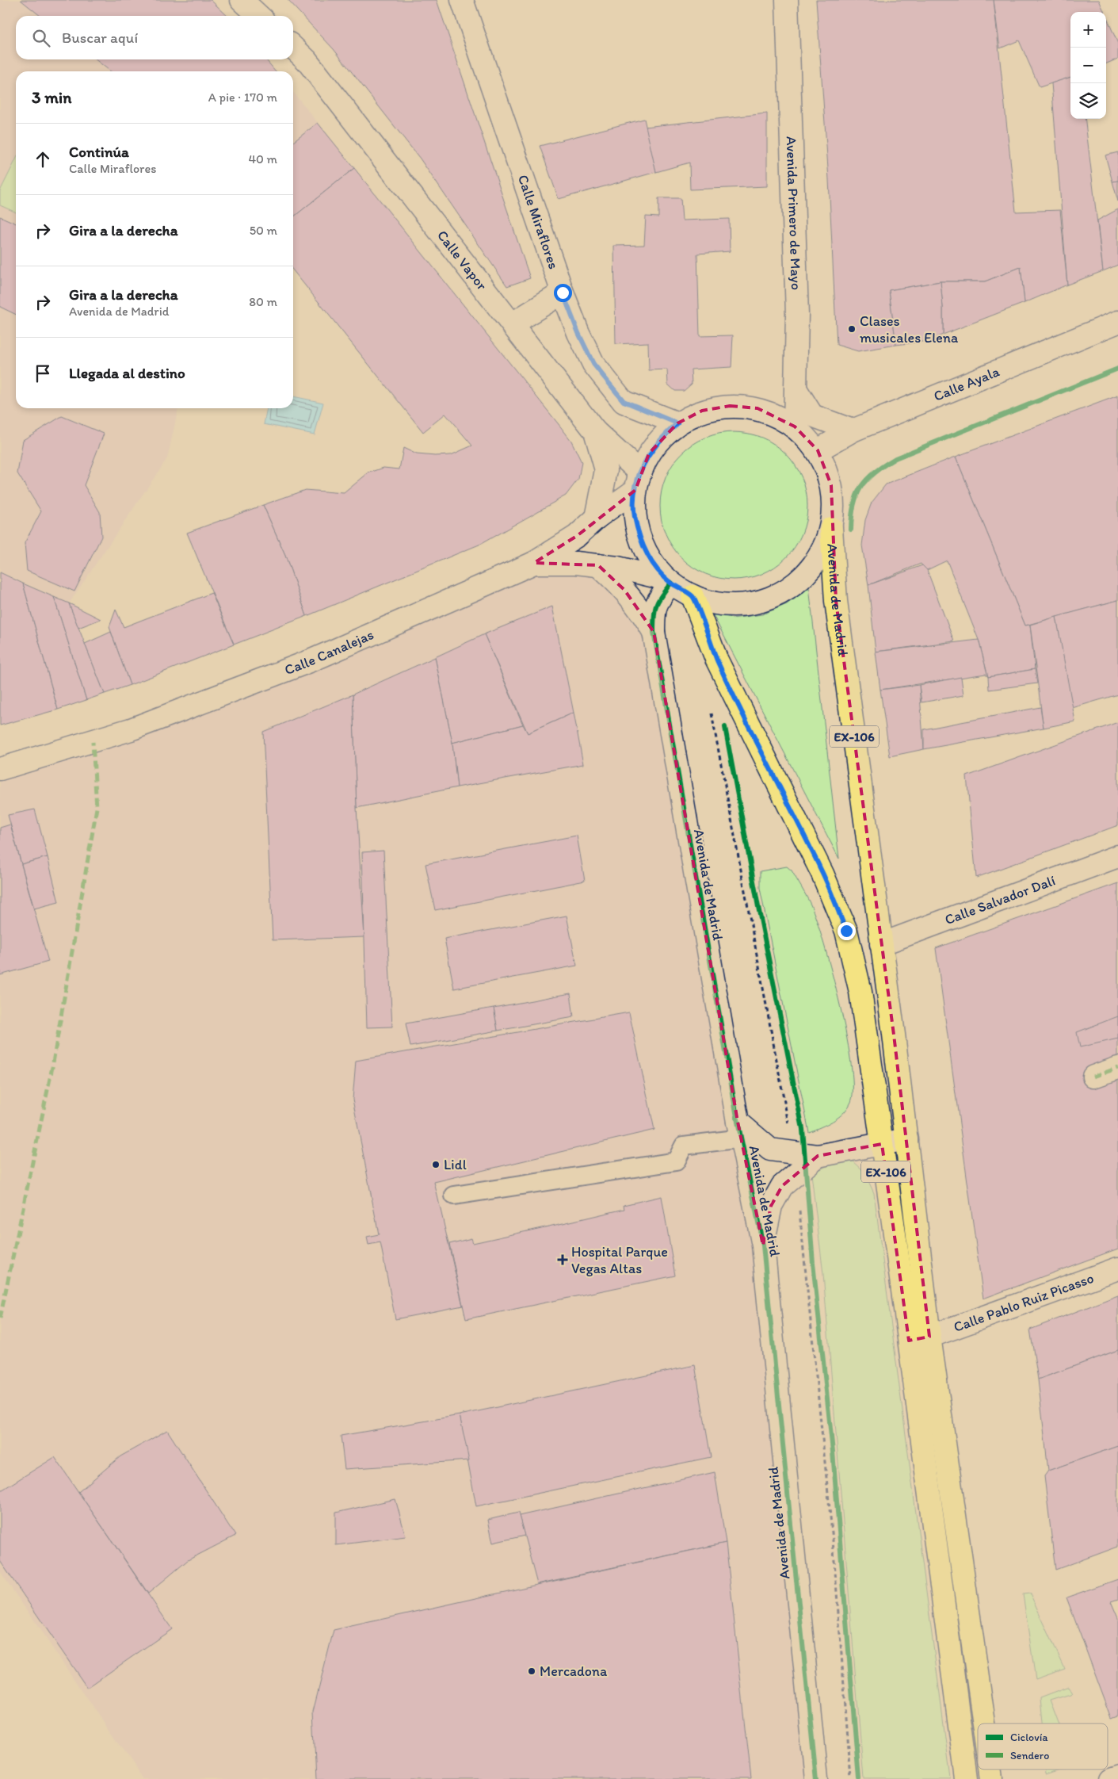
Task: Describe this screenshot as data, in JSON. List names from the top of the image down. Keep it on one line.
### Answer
{"streets":{"main road":["Avenida de Madrid","EX-106"],"street":["Avenida Primero de Mayo","Calle Miraflores","Calle Vapor","Calle Ayala","Calle Canalejas","Calle Salvador Dalí","Calle Pablo Ruiz Picasso"]},"crossings":[["Calle Vapor","Calle Canalejas"],["Avenida de Madrid","Calle Salvador Dalí"],["Avenida de Madrid","Calle Pablo Ruiz Picasso"]],"places":{"other":["Clases musicales Elena","Lidl","Mercadona"],"health":["Hospital Parque Vegas Altas"]},"legend":["Ciclovía","Sendero"],"page":{"map_buttons":["+","−"],"search":"Buscar aquí","heading":["3 min","A pie · 170 m"],"list":[["Continúa","Calle Miraflores","40 m"],["Gira a la derecha","50 m"],["Gira a la derecha","Avenida de Madrid","80 m"],"Llegada al destino"]}}
